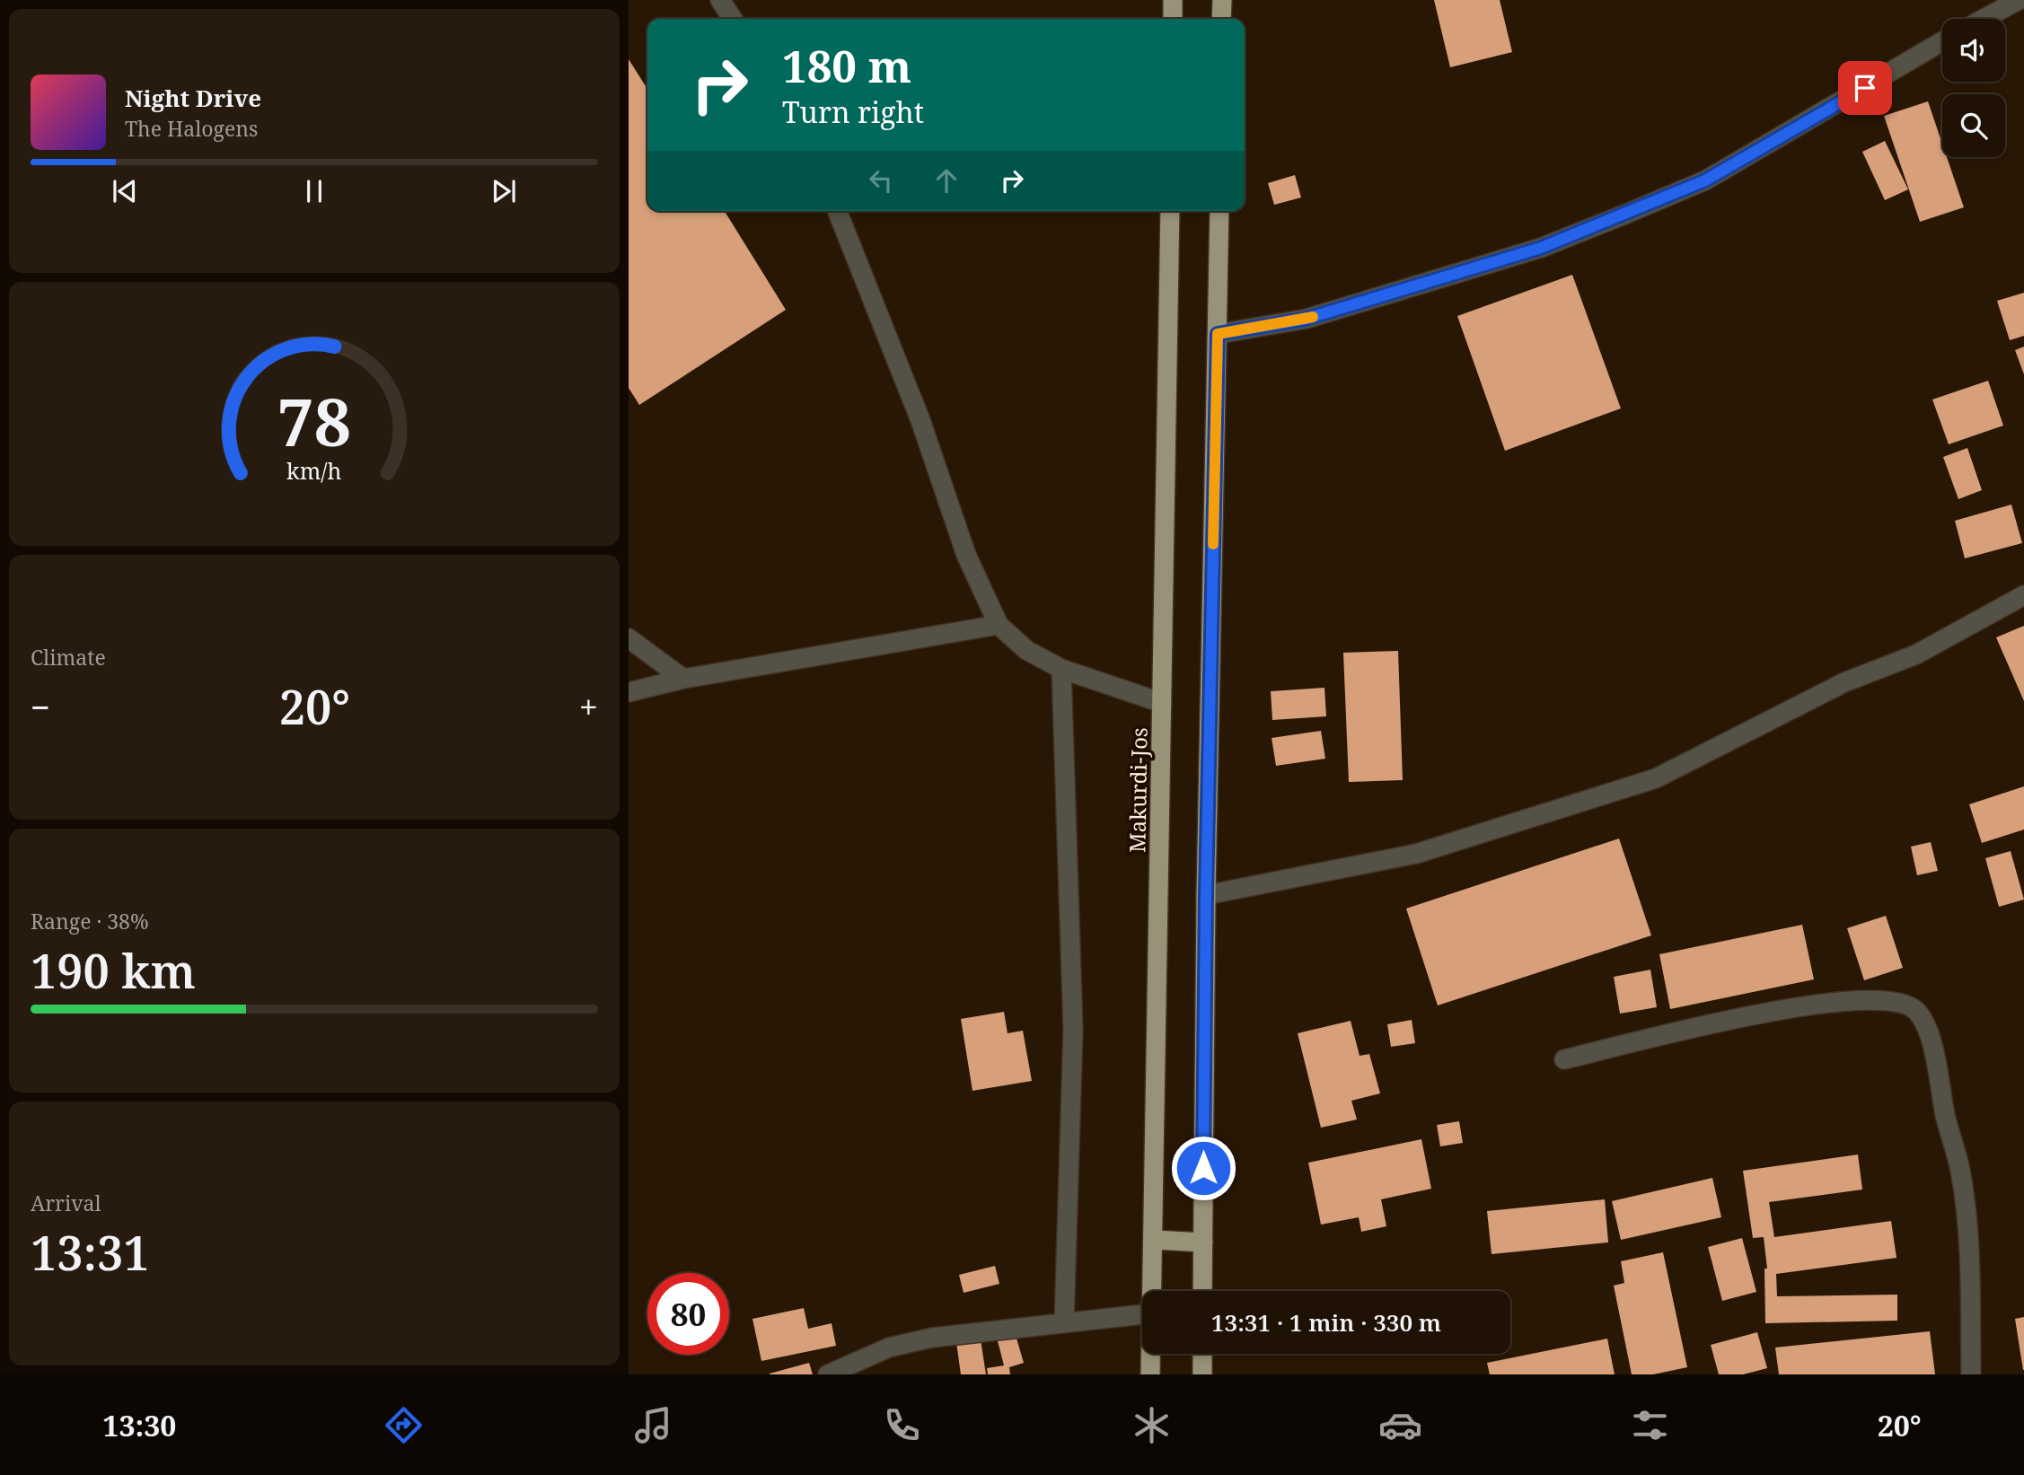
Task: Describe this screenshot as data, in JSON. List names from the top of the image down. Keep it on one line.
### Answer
{"streets":{"highway":["Makurdi-Jos"]},"page":{"turn":["180 m","Turn right"],"song":["Night Drive","The Halogens"],"tile":["Climate",["Range · 38%","190 km"],["Arrival","13:31"]],"heat":["−","20°","+"],"limit":"80","trip":"13:31 · 1 min · 330 m","tabs":["13:30","20°"],"gauge":["78","km/h"]}}
